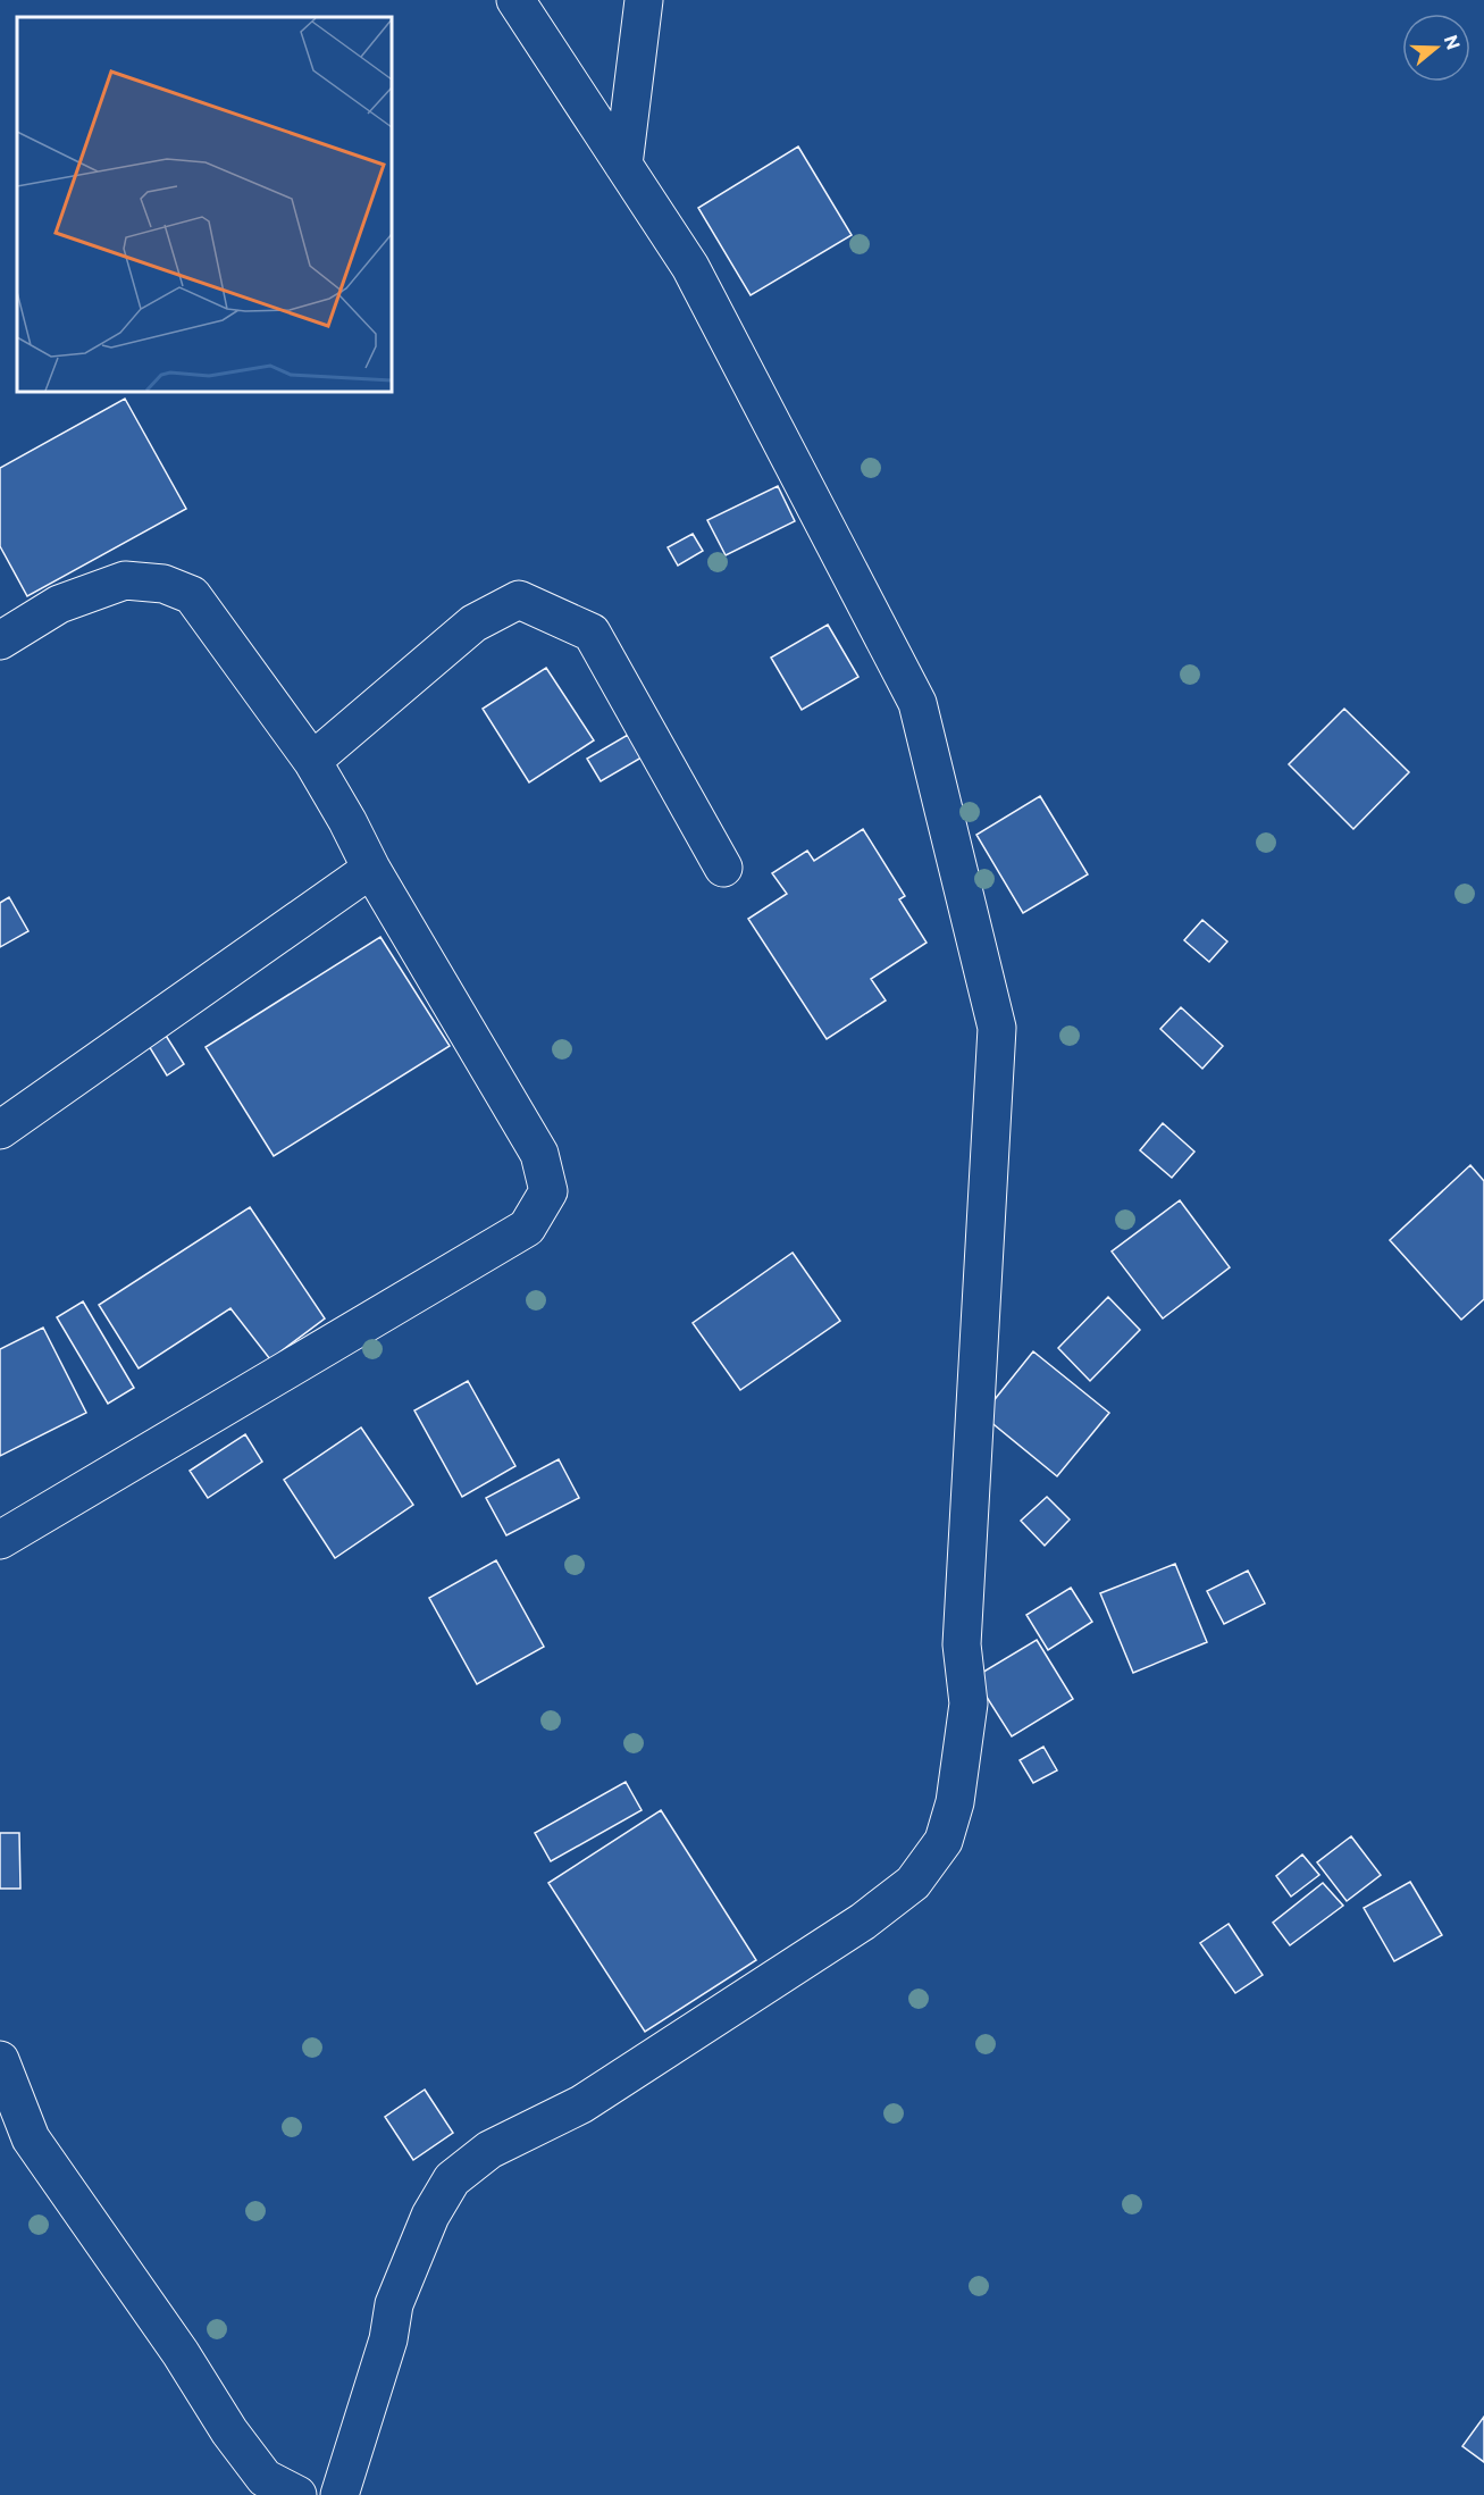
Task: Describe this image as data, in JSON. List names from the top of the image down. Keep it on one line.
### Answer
{"north":"right"}
